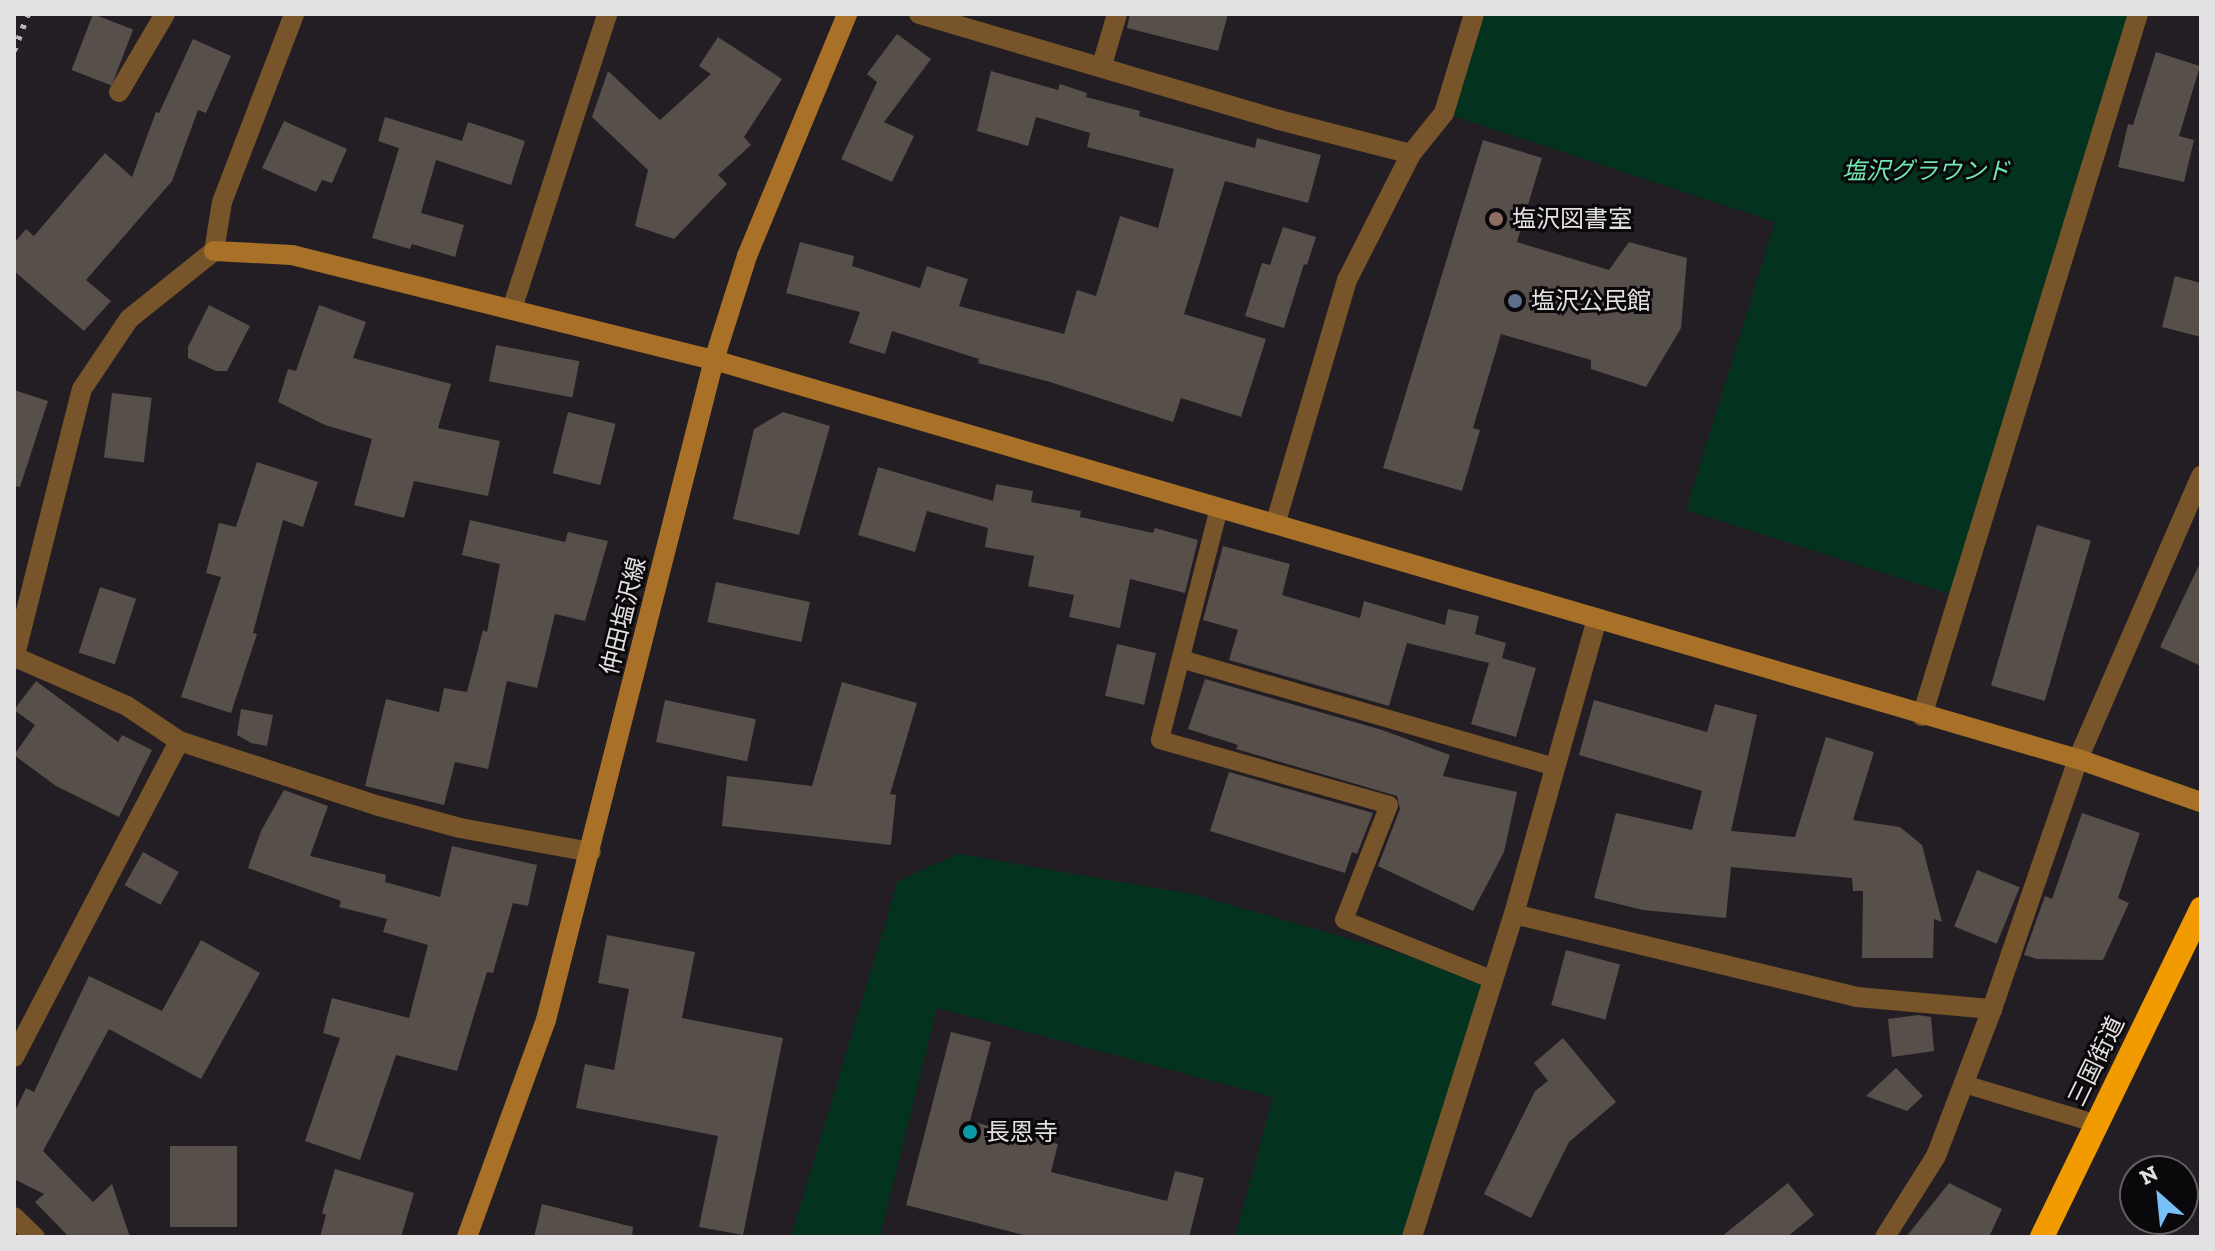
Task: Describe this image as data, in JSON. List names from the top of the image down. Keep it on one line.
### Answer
{"streets":{"highway":["三国街道"],"street":["仲田塩沢線"]},"parks":["塩沢グラウンド"],"places":["塩沢図書室","塩沢公民館","長恩寺"],"north":"top left"}
